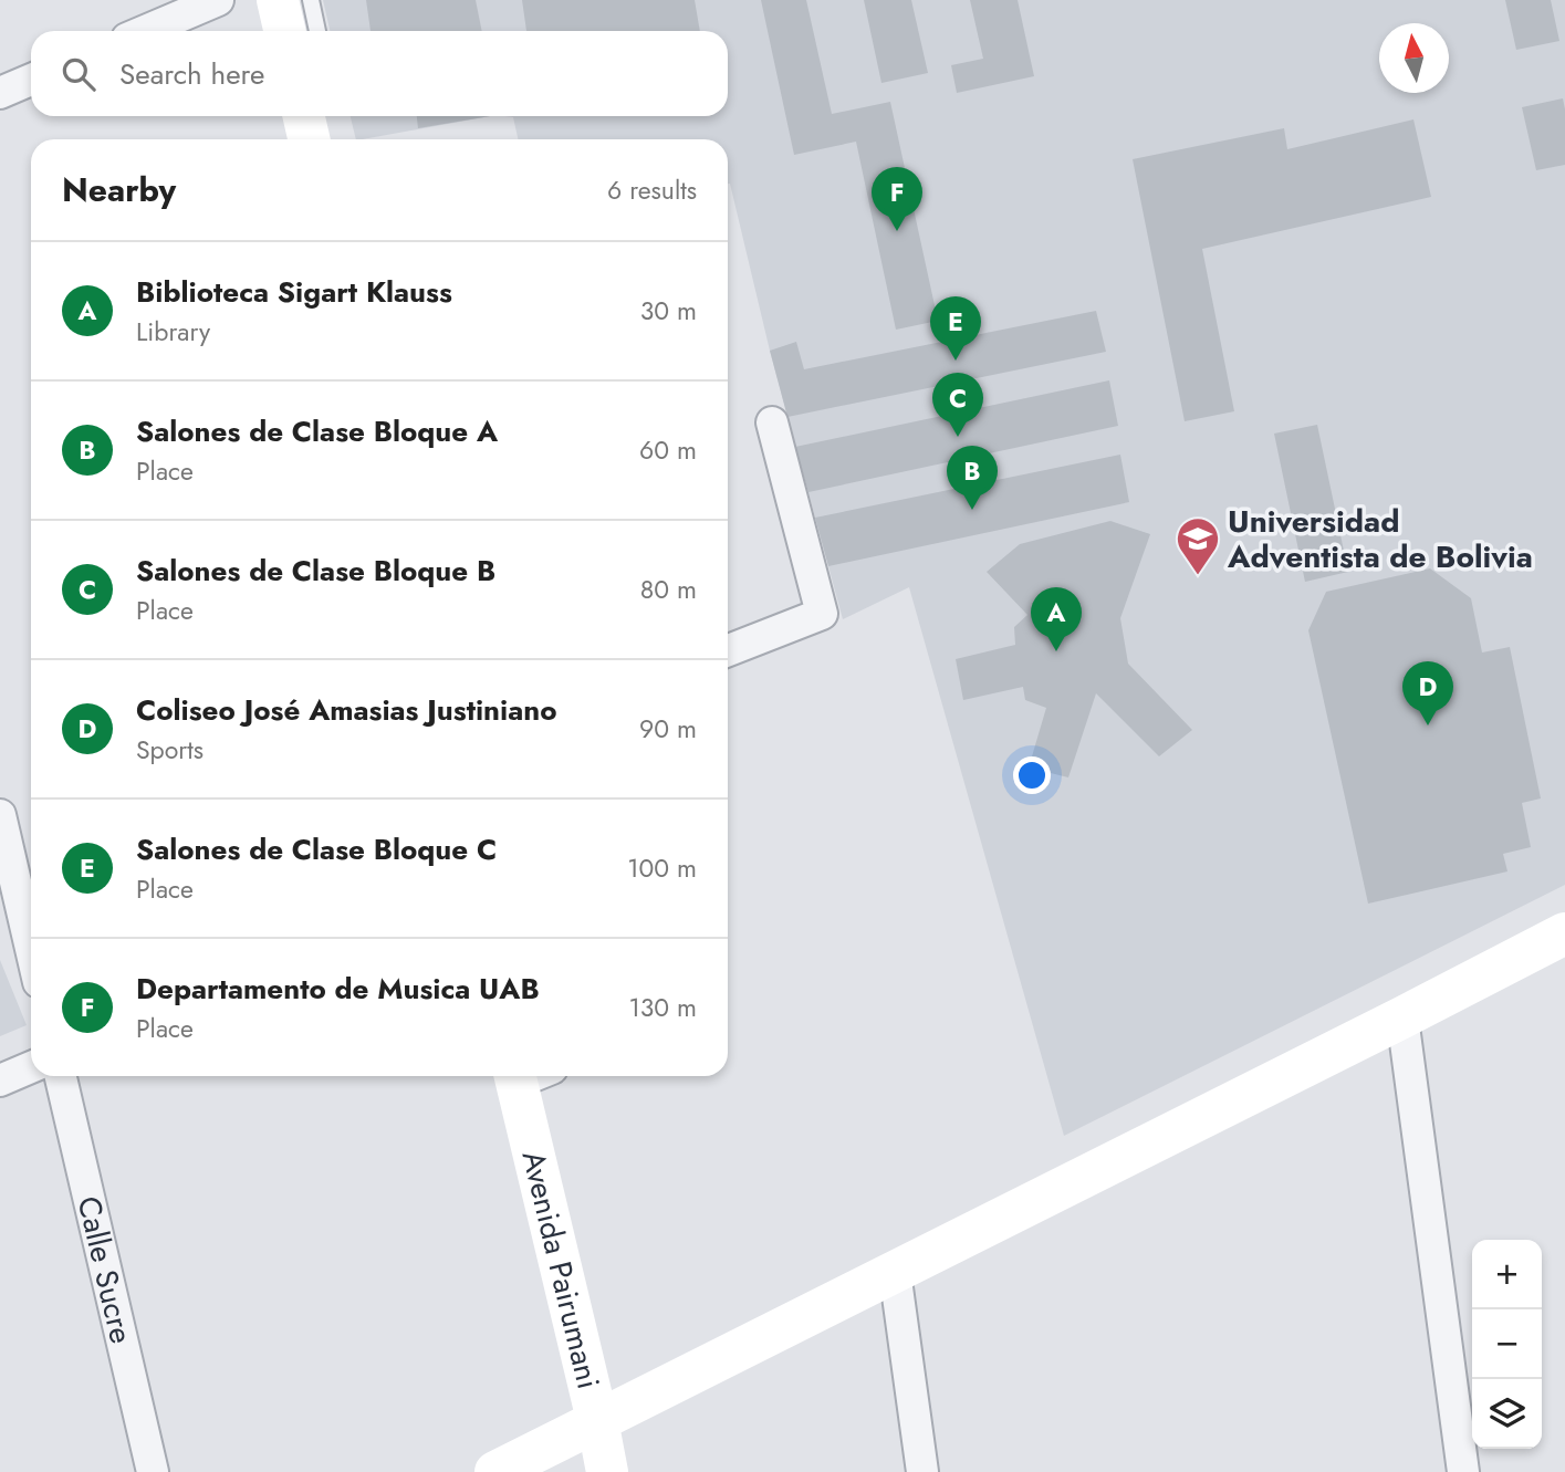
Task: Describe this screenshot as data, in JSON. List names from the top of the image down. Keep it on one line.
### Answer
{"streets":{"street":["Calle Sucre","Avenida Pairumani"]},"places":{"school or university":["Universidad Adventista de Bolivia"]},"north":"top","page":{"search":"Search here","heading":["Nearby","6 results"],"pins":["F","E","C","B","A","D"],"list":[{"mark":"A","name":"Biblioteca Sigart Klauss","note":"Library","value":"30 m"},{"mark":"B","name":"Salones de Clase Bloque A","note":"Place","value":"60 m"},{"mark":"C","name":"Salones de Clase Bloque B","note":"Place","value":"80 m"},{"mark":"D","name":"Coliseo José Amasias Justiniano","note":"Sports","value":"90 m"},{"mark":"E","name":"Salones de Clase Bloque C","note":"Place","value":"100 m"},{"mark":"F","name":"Departamento de Musica UAB","note":"Place","value":"130 m"}],"map_buttons":["+","−"]}}
